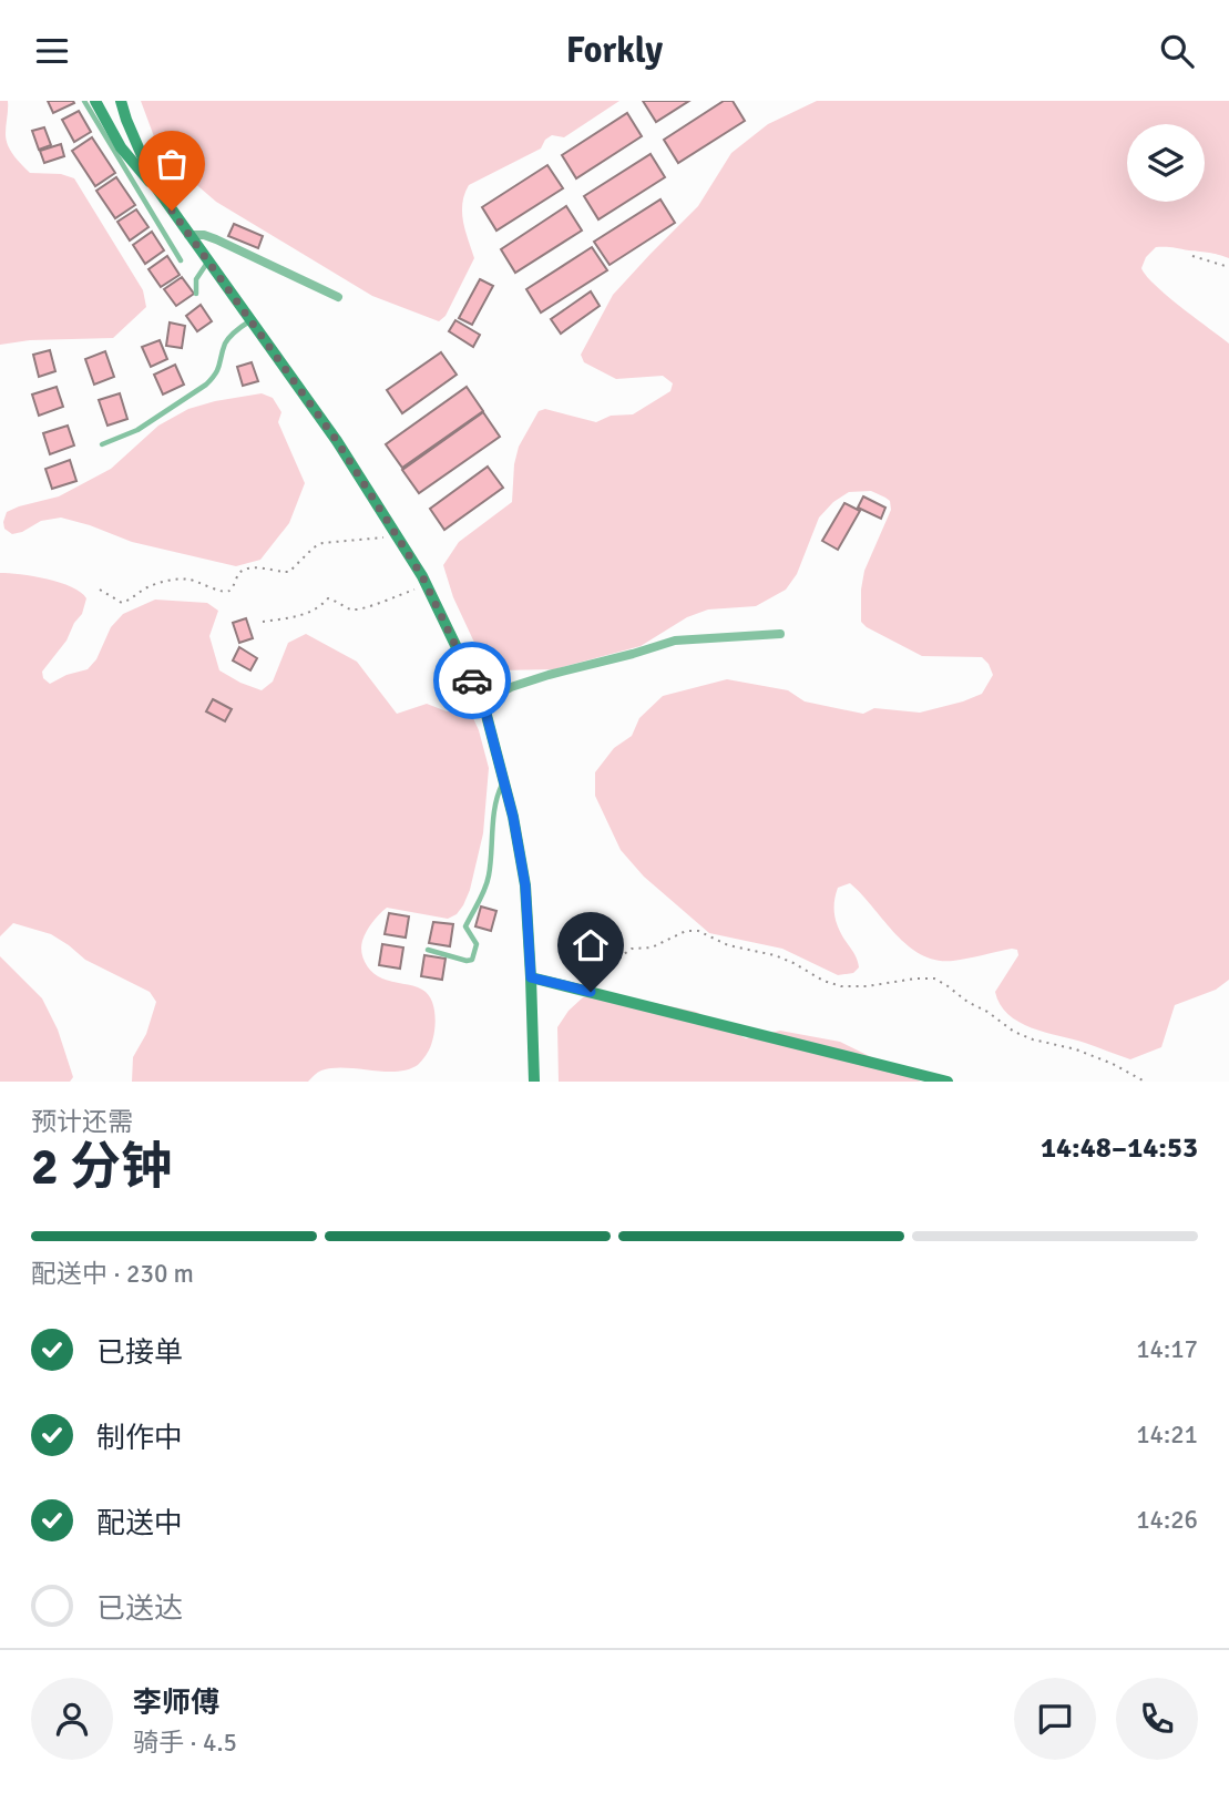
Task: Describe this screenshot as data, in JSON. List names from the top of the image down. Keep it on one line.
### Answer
{"page":{"header":"Forkly","heading":["2 分钟","预计还需","14:48–14:53"],"panel":["李师傅","骑手 · 4.5"],"bar":"配送中 · 230 m","list":[["已接单","14:17"],["制作中","14:21"],["配送中","14:26"],"已送达"]}}
